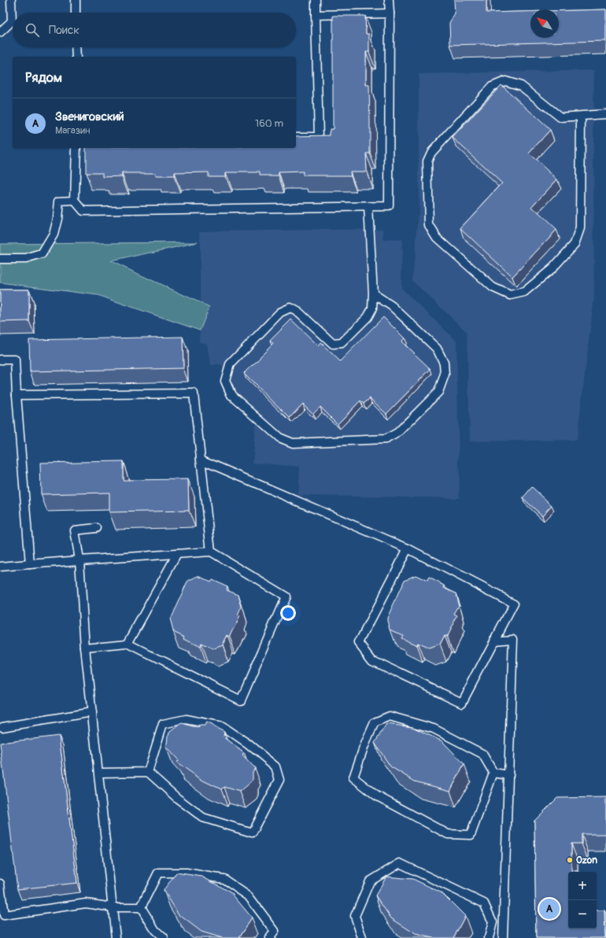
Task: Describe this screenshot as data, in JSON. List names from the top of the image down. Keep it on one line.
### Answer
{"places":["Ozon"],"north":"top left","page":{"search":"Поиск","heading":"Рядом","list":[{"mark":"A","name":"Звениговский","note":"Магазин","value":"160 m"}],"map_buttons":["+","−"],"pins":"A"}}
